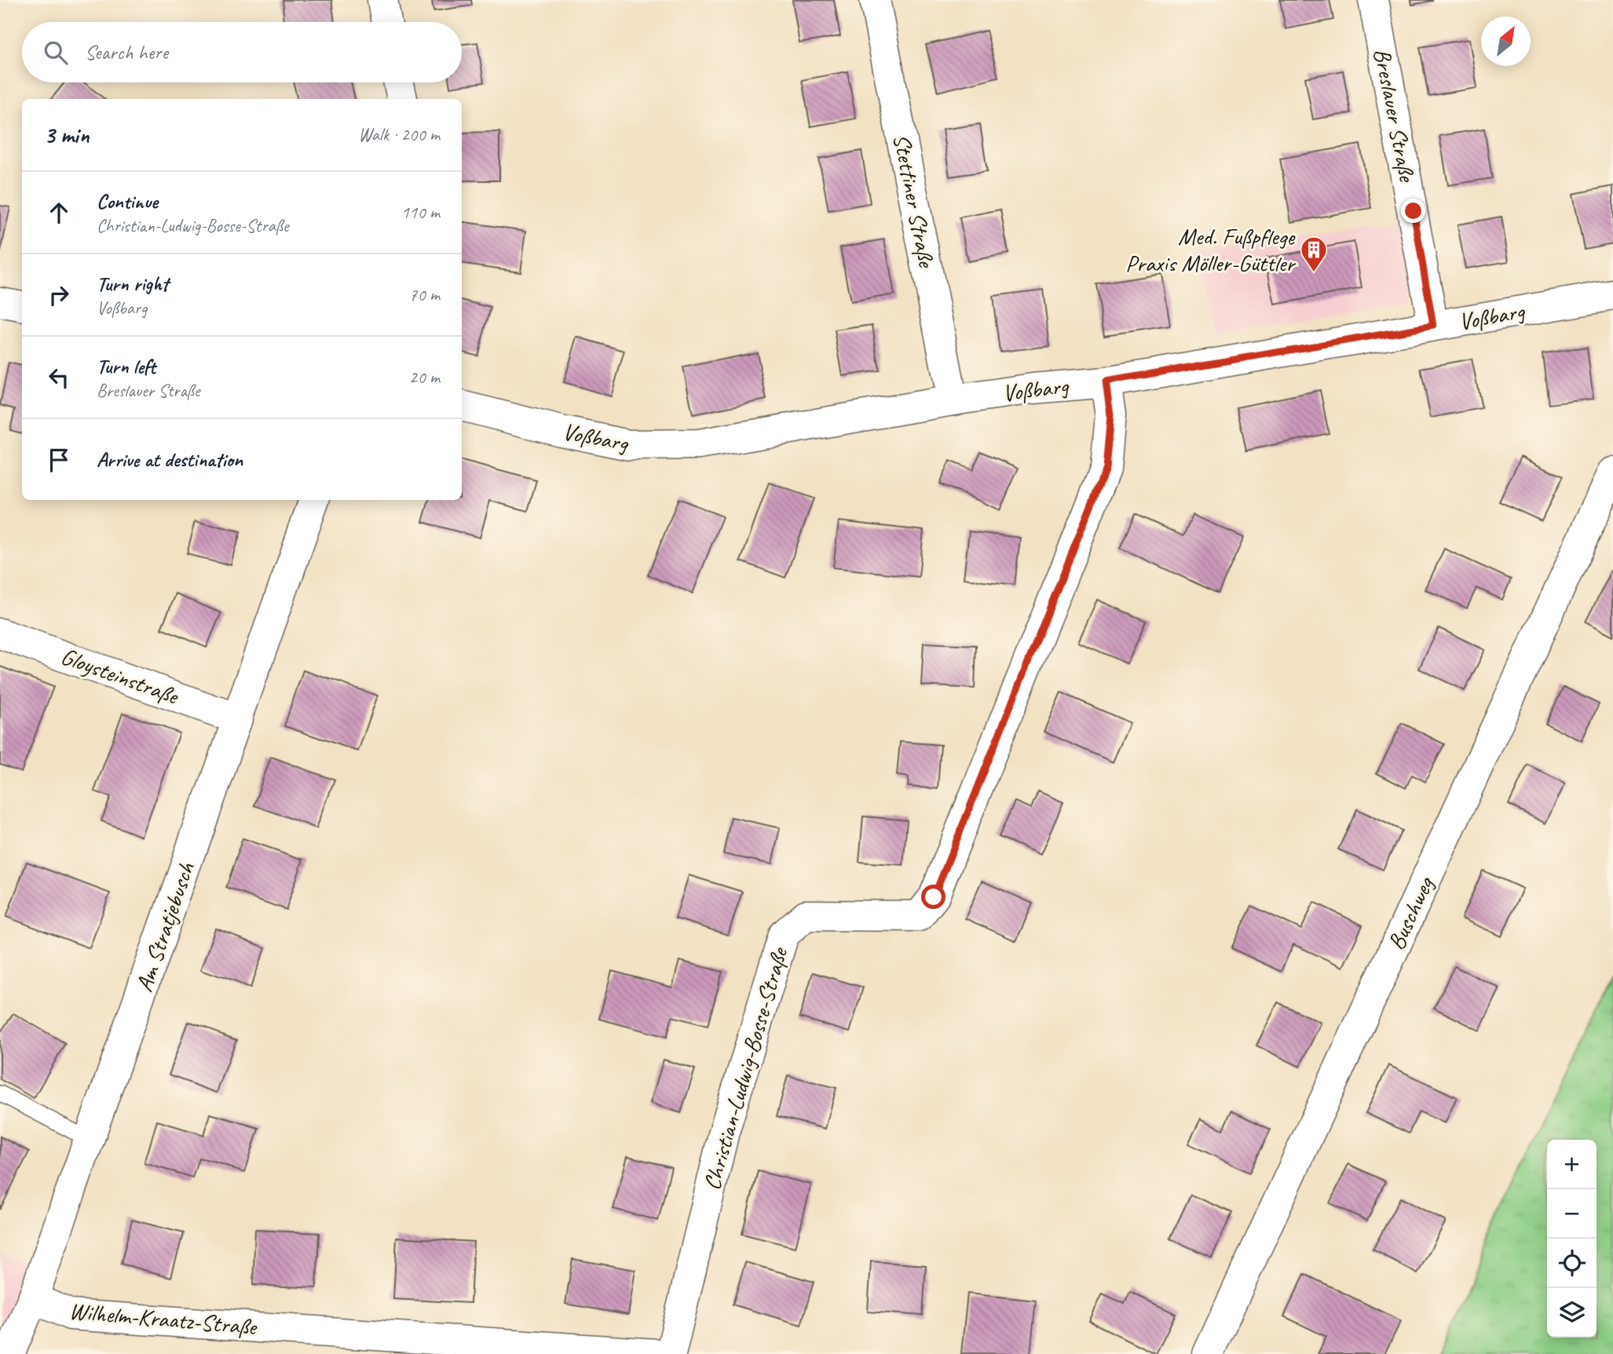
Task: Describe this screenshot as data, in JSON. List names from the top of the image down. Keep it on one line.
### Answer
{"streets":{"street":["Breslauer Straße","Stettiner Straße","Voßbarg","Gloysteinstraße","Buschweg","Am Stratjebusch","Christian-Ludwig-Bosse-Straße","Wilhelm-Kraatz-Straße"]},"crossings":[["Breslauer Straße","Voßbarg"],["Stettiner Straße","Voßbarg"],["Voßbarg","Christian-Ludwig-Bosse-Straße"],["Gloysteinstraße","Am Stratjebusch"],["Am Stratjebusch","Wilhelm-Kraatz-Straße"]],"places":{"building":["Med. Fußpflege Praxis Möller-Güttler"]},"north":"top right","page":{"search":"Search here","heading":["3 min","Walk · 200 m"],"list":[["Continue","Christian-Ludwig-Bosse-Straße","110 m"],["Turn right","Voßbarg","70 m"],["Turn left","Breslauer Straße","20 m"],"Arrive at destination"],"map_buttons":["+","−"]}}
